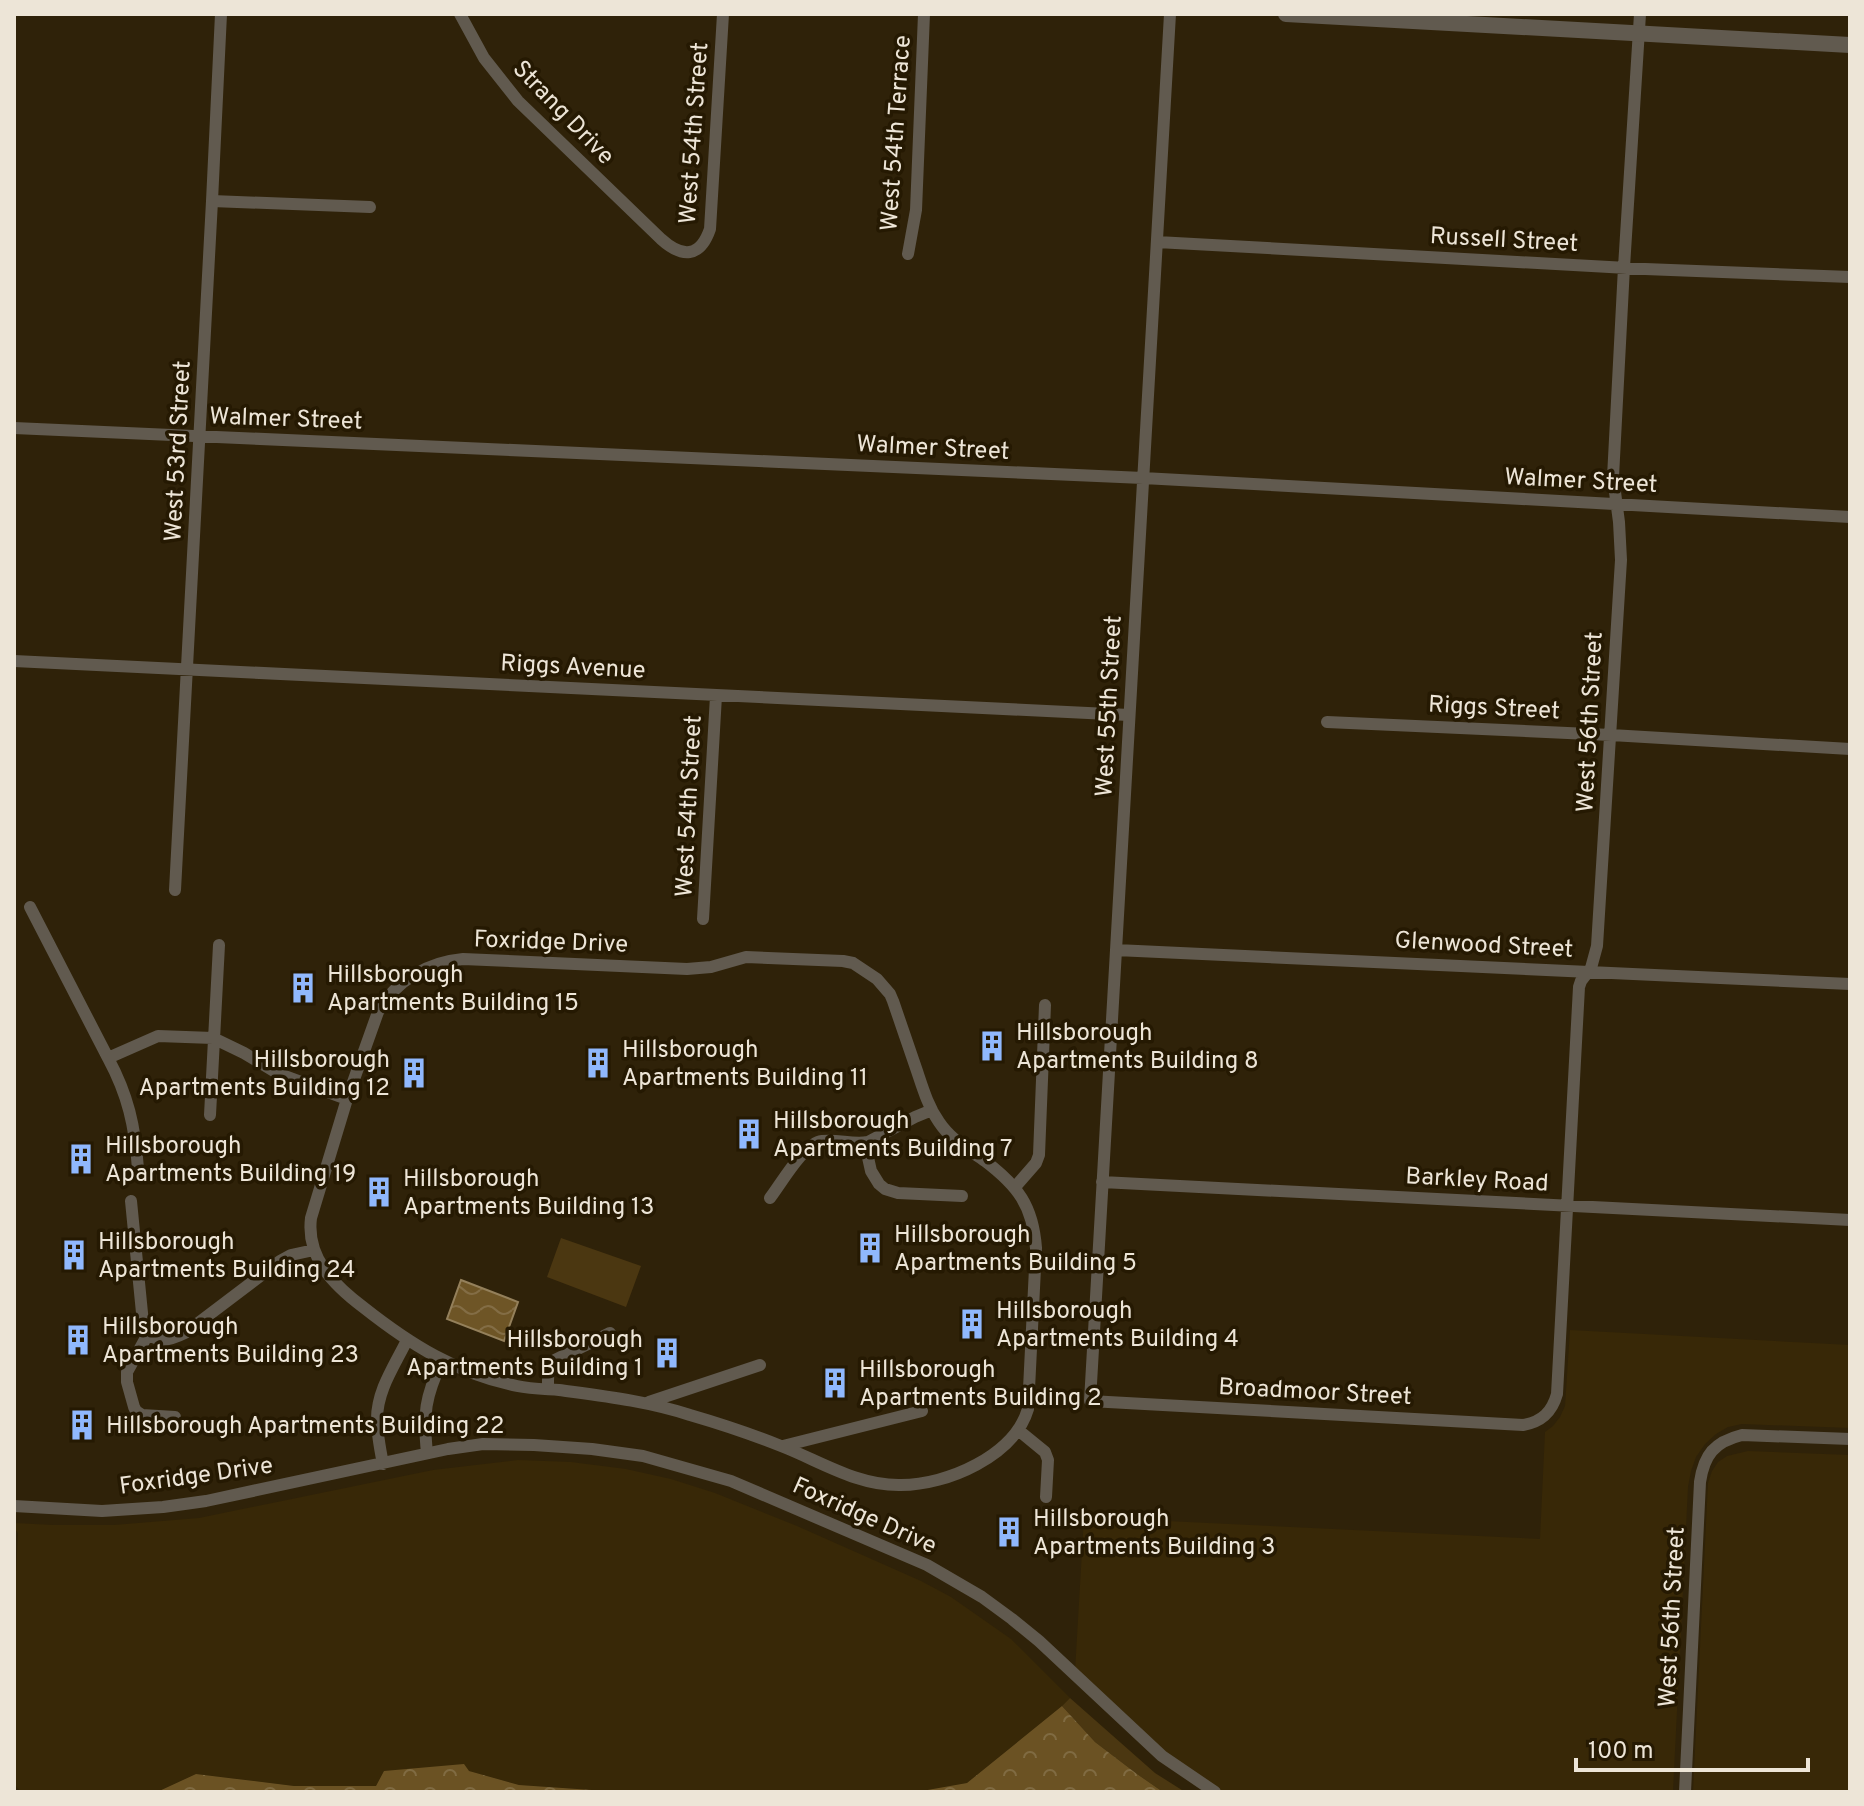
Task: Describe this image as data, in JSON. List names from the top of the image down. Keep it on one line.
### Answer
{"streets":{"street":["Strang Drive","West 54th Street","West 54th Terrace","Russell Street","Walmer Street","West 53rd Street","Riggs Avenue","West 55th Street","Riggs Street","West 56th Street","Foxridge Drive","Glenwood Street","Barkley Road","Broadmoor Street"]},"crossings":[["Strang Drive","West 54th Street"],["West 54th Street","Riggs Avenue"],["Russell Street","West 55th Street"],["Russell Street","West 56th Street"],["Walmer Street","West 53rd Street"],["Walmer Street","West 55th Street"],["Walmer Street","West 56th Street"],["West 53rd Street","Riggs Avenue"],["Riggs Avenue","West 55th Street"],["West 55th Street","Glenwood Street"],["West 55th Street","Barkley Road"],["West 55th Street","Broadmoor Street"],["Riggs Street","West 56th Street"],["West 56th Street","Glenwood Street"],["West 56th Street","Barkley Road"],["West 56th Street","Broadmoor Street"]],"places":{"building":["Hillsborough Apartments Building 15","Hillsborough Apartments Building 8","Hillsborough Apartments Building 11","Hillsborough Apartments Building 12","Hillsborough Apartments Building 7","Hillsborough Apartments Building 19","Hillsborough Apartments Building 13","Hillsborough Apartments Building 5","Hillsborough Apartments Building 24","Hillsborough Apartments Building 4","Hillsborough Apartments Building 23","Hillsborough Apartments Building 1","Hillsborough Apartments Building 2","Hillsborough Apartments Building 22","Hillsborough Apartments Building 3"]},"scale_bar":"100 m"}
